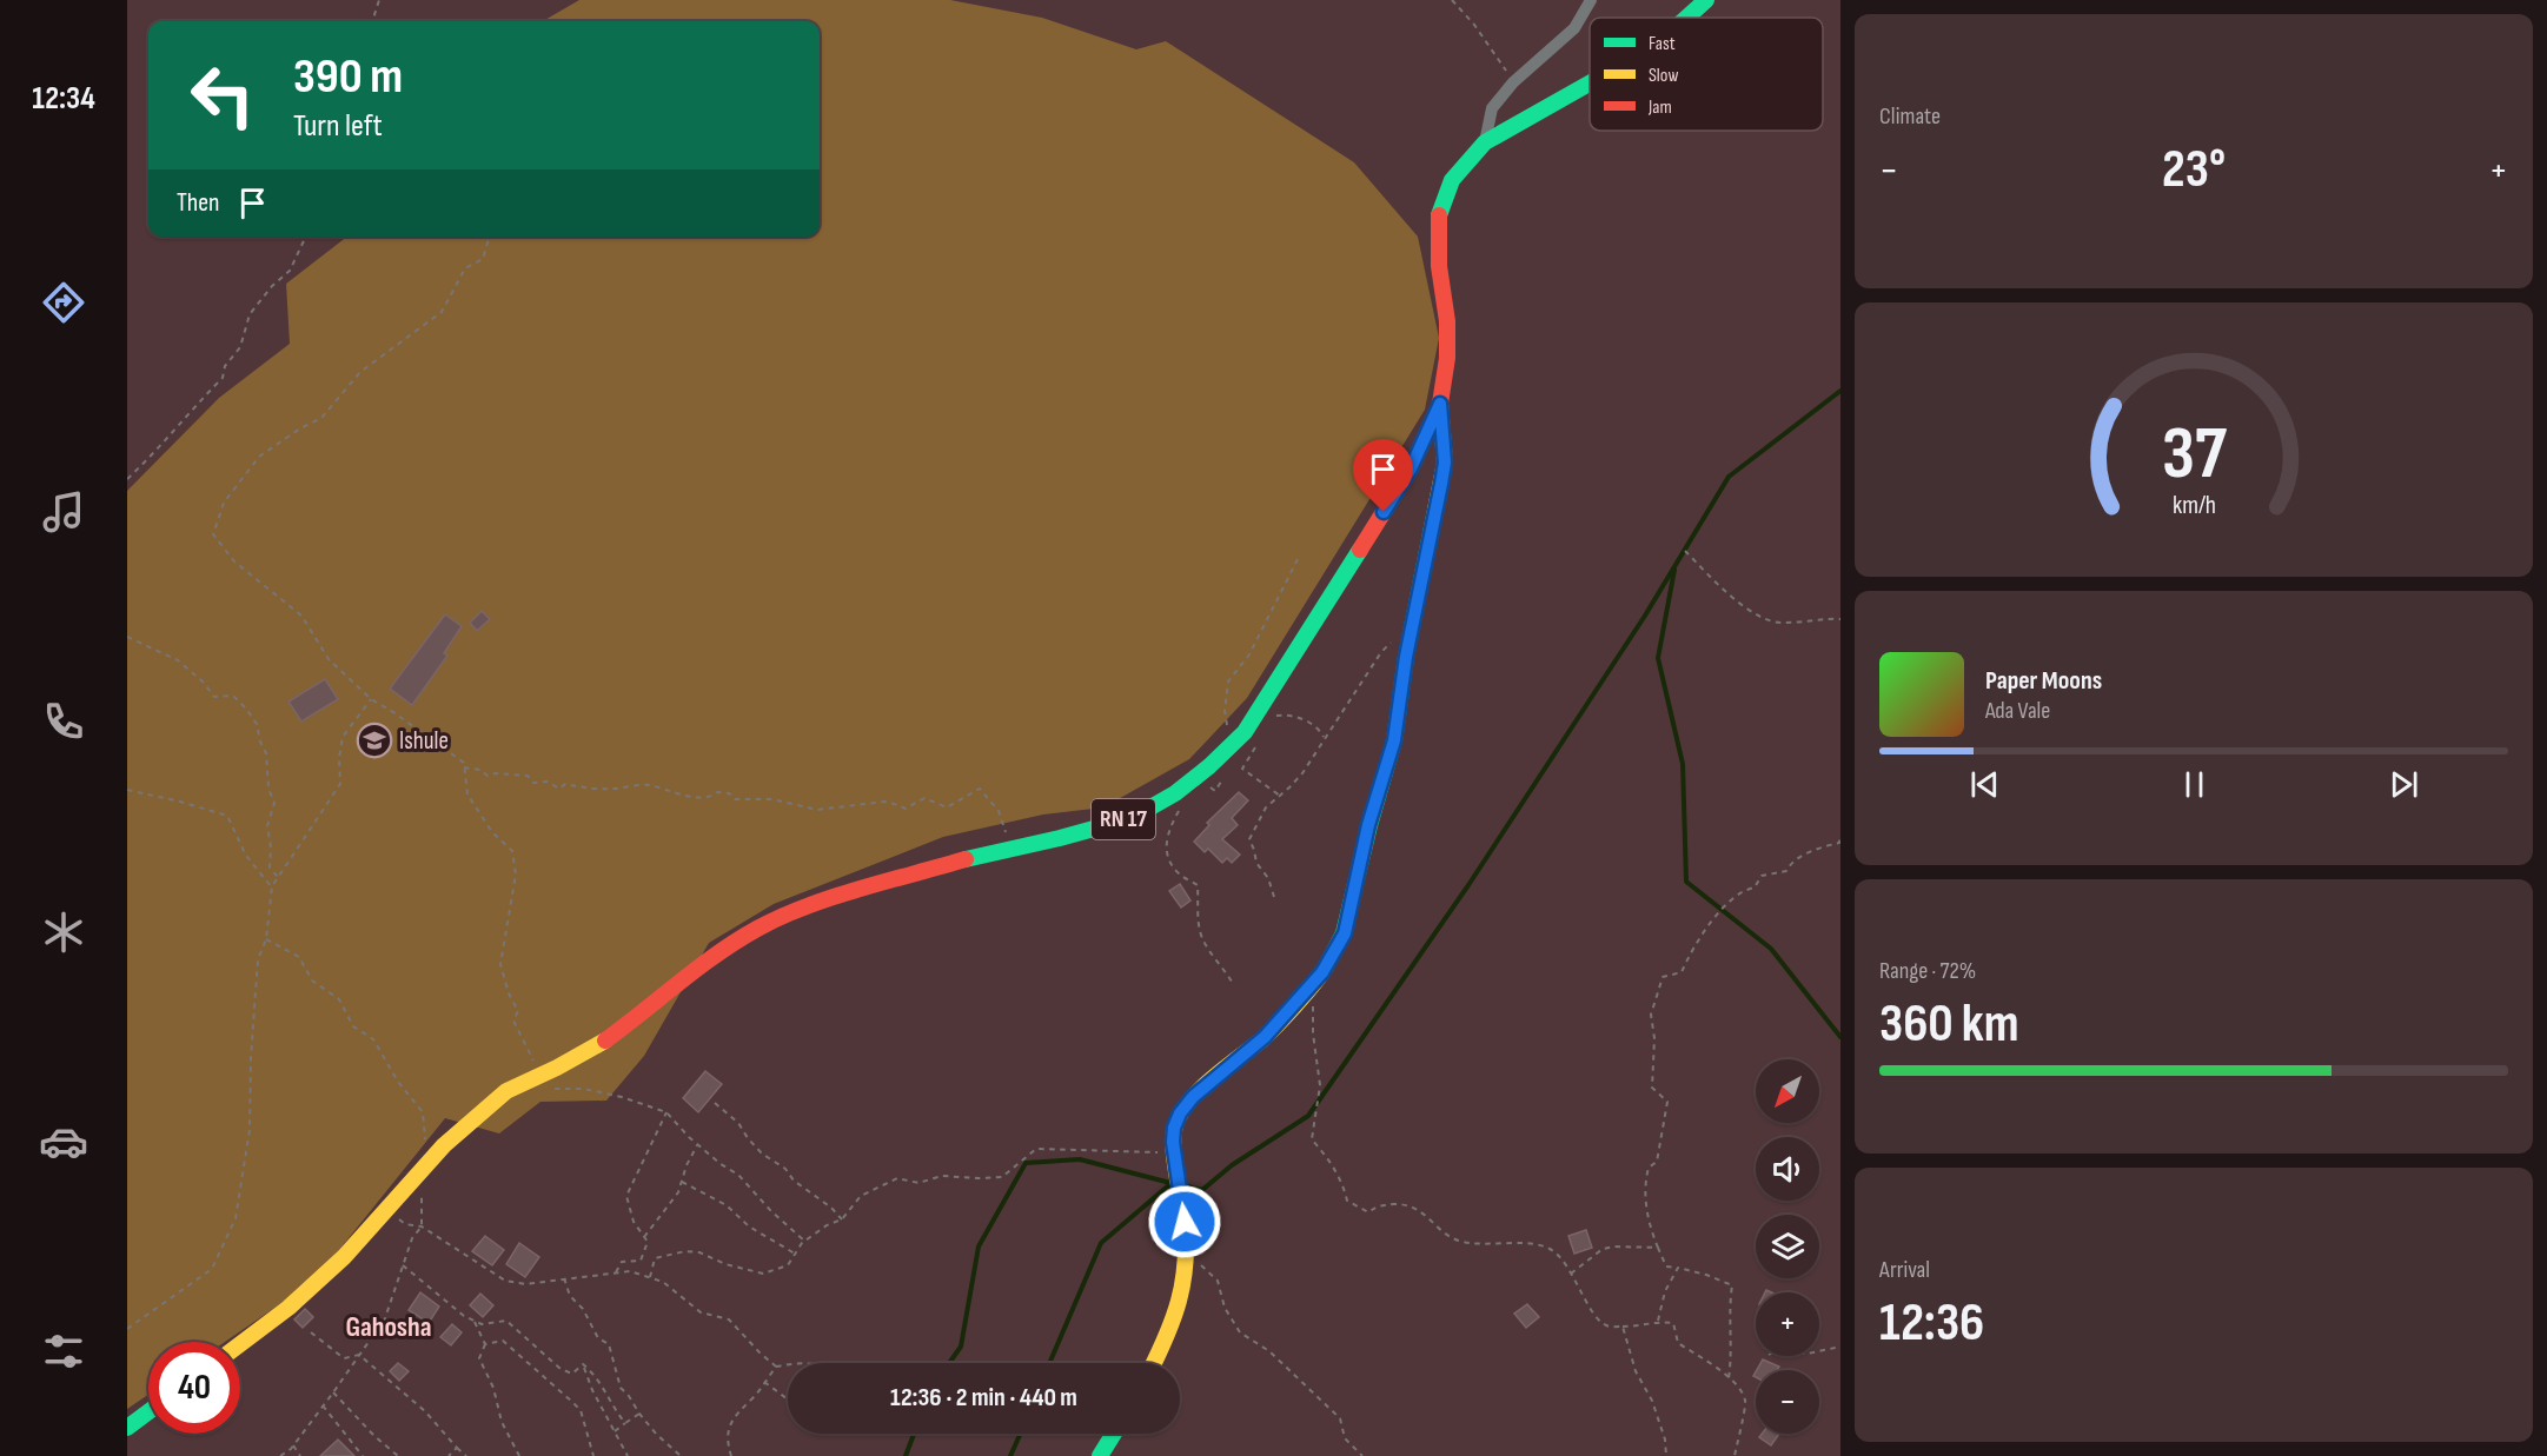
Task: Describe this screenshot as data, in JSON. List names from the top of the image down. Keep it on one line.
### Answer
{"streets":{"main road":["RN 17"]},"districts":["Gahosha"],"places":{"school or university":["Ishule"]},"legend":["Fast","Slow","Jam"],"north":"bottom left","page":{"tabs":"12:34","tile":["Climate",["Range · 72%","360 km"],["Arrival","12:36"]],"turn":["390 m","Turn left"],"heat":["−","23°","+"],"then":"Then","song":["Paper Moons","Ada Vale"],"map_buttons":["+","−"],"limit":"40","trip":"12:36 · 2 min · 440 m","gauge":["37","km/h"]}}
